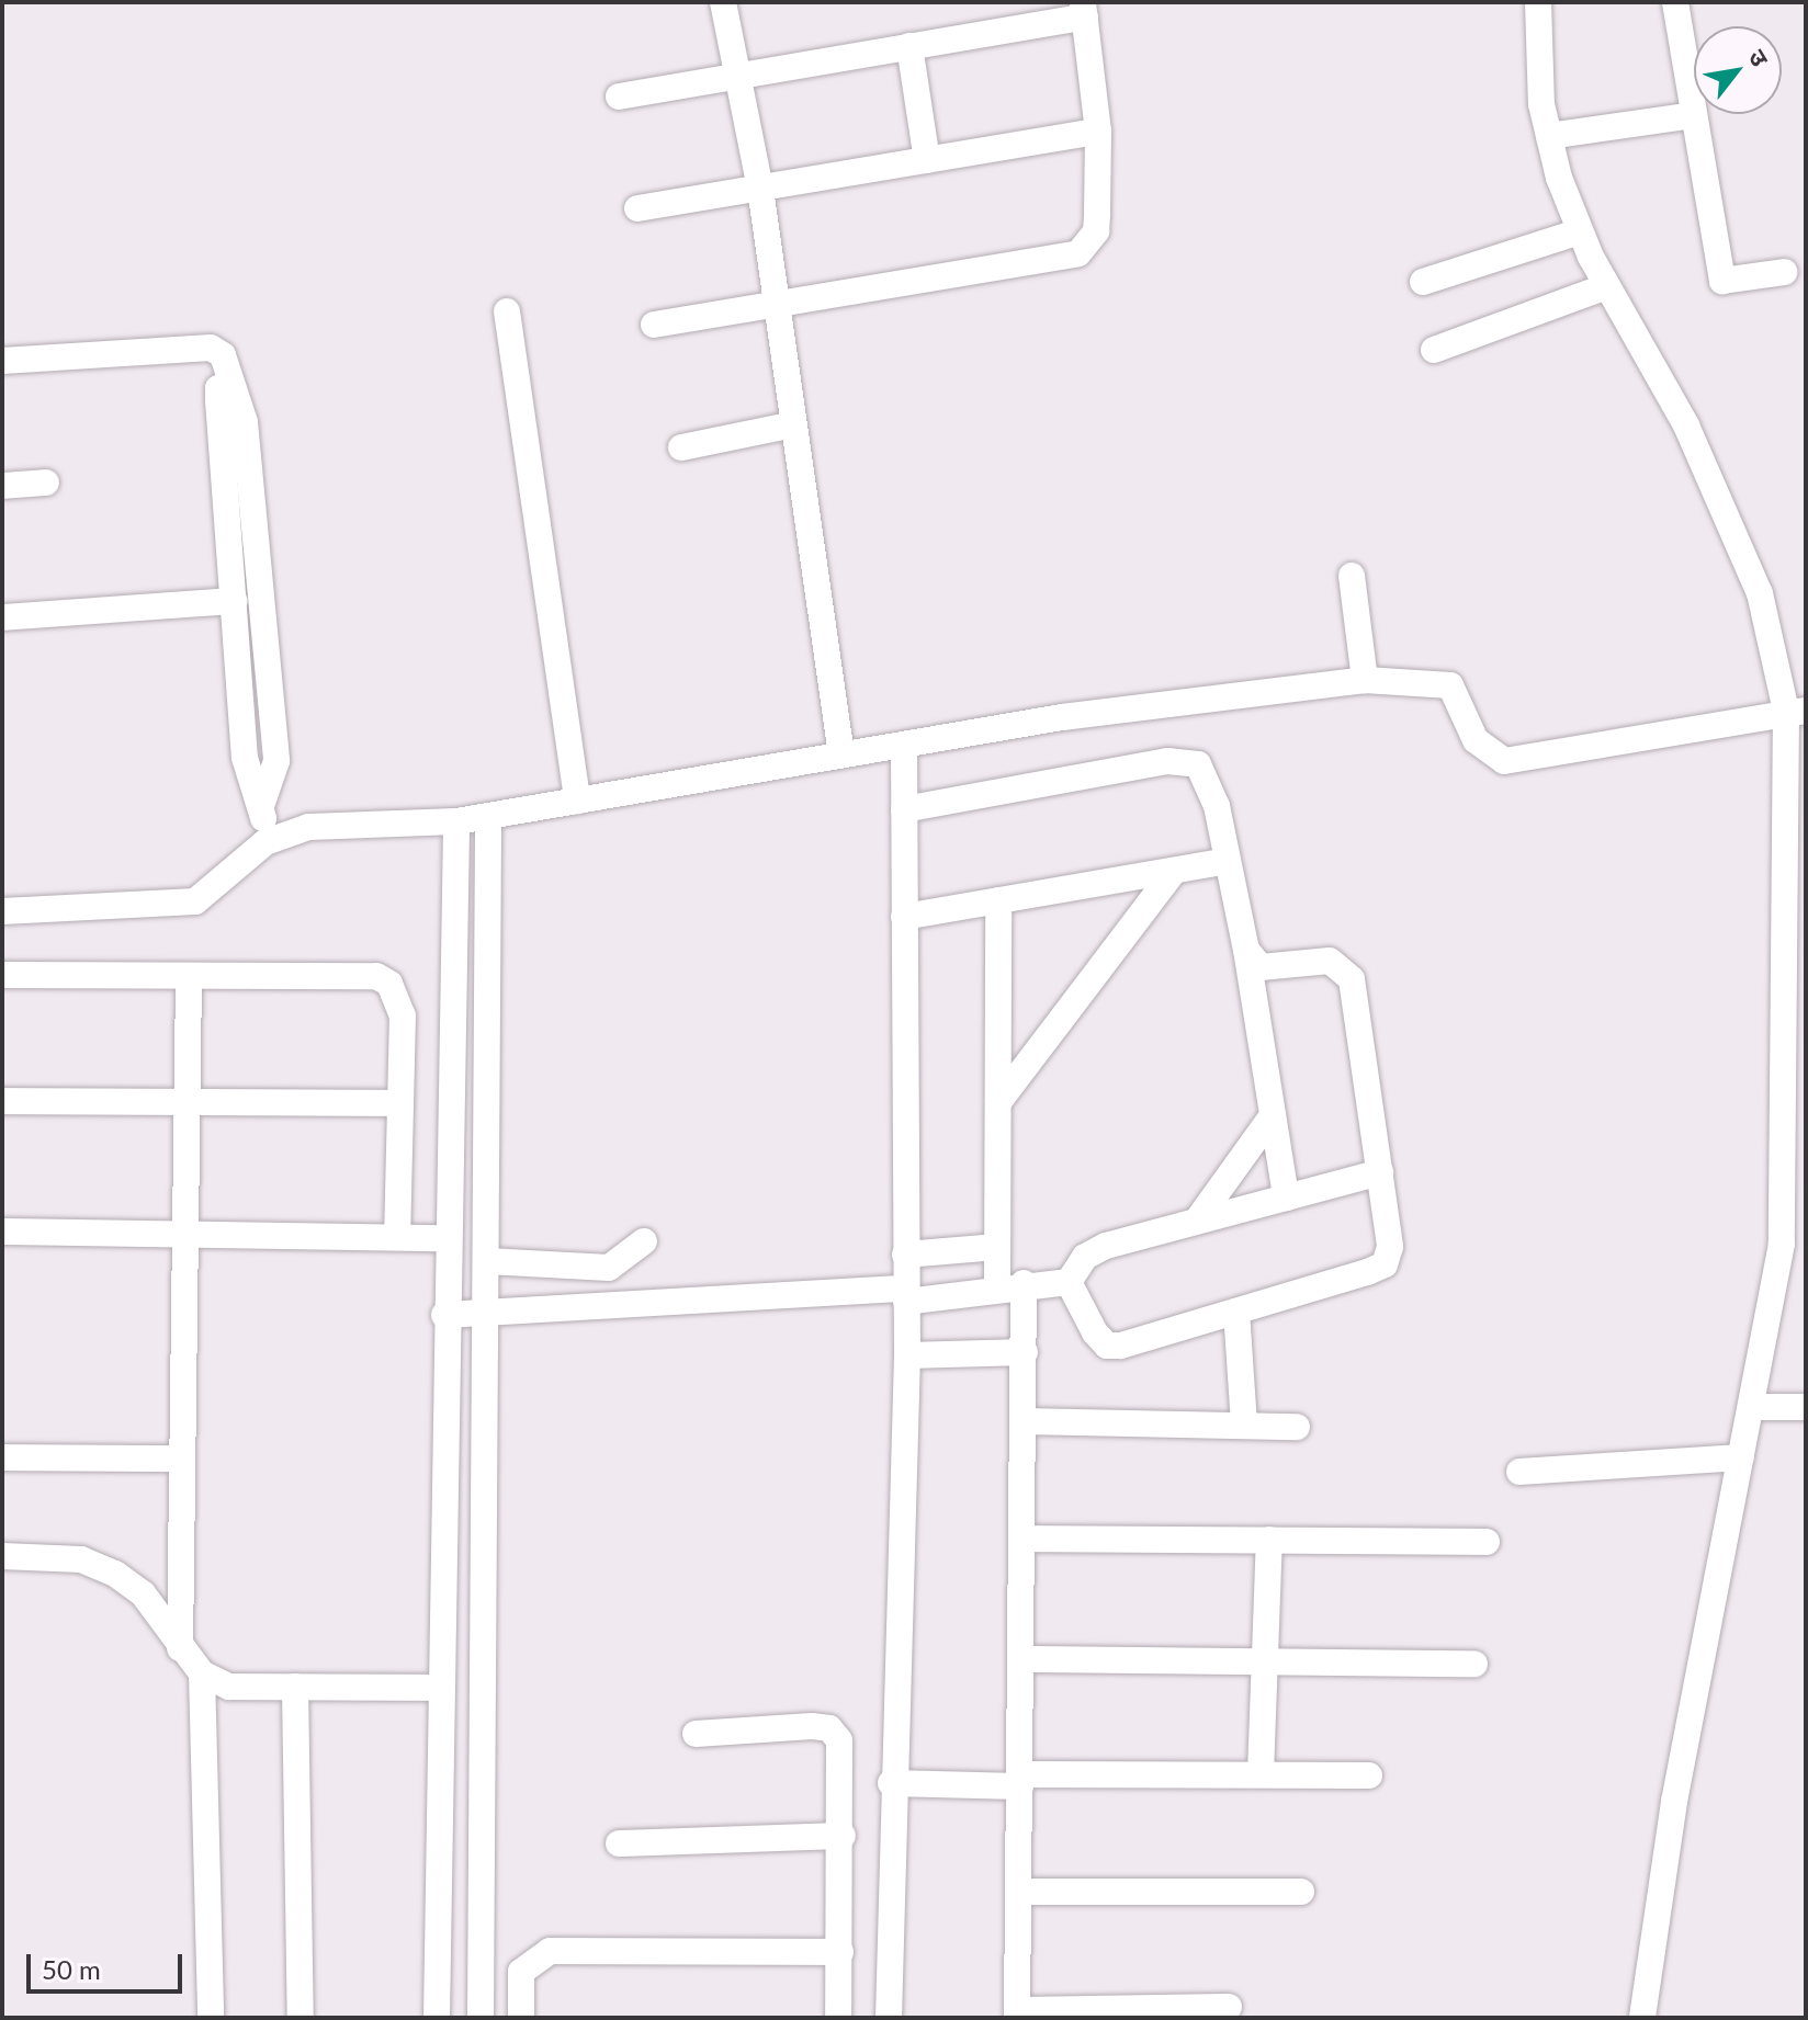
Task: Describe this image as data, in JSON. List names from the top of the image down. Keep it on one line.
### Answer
{"scale_bar":"50 m","north":"top right"}
